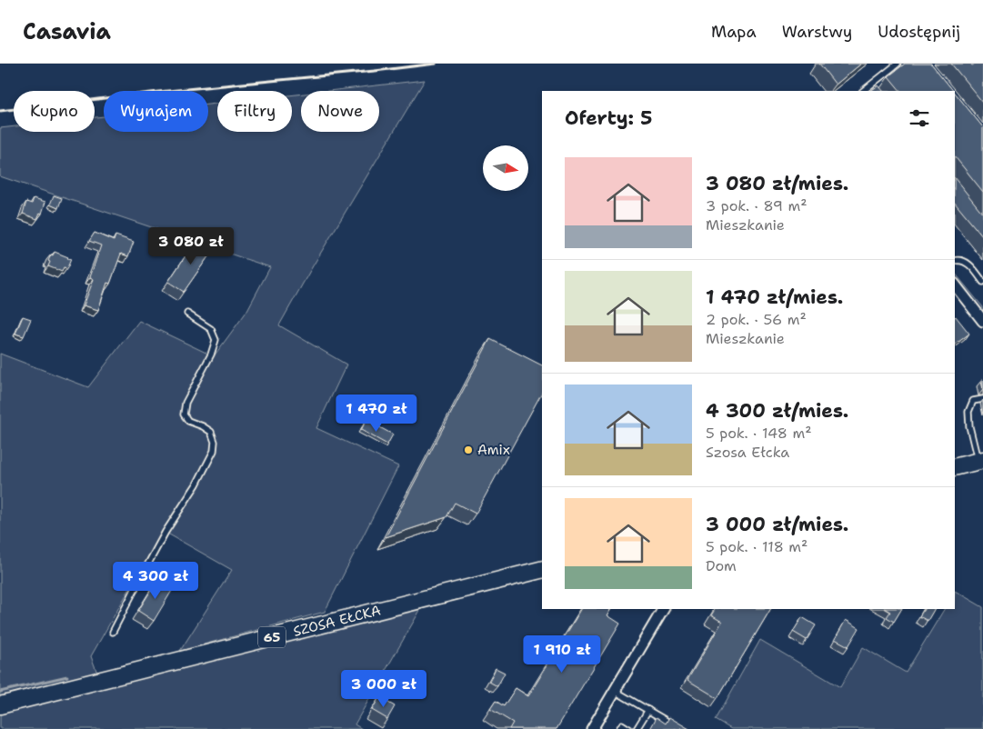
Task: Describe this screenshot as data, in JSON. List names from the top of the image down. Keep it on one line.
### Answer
{"streets":{"main road":["SZOSA EŁCKA","65"]},"places":["Amix"],"north":"right","page":{"header":"Casavia","nav":["Mapa","Warstwy","Udostępnij"],"chip":["Kupno","Wynajem","Filtry","Nowe"],"heading":"Oferty: 5","list":[{"name":"3 080 zł/mies.","note":"3 pok. · 89 m² · Mieszkanie"},{"name":"1 470 zł/mies.","note":"2 pok. · 56 m² · Mieszkanie"},{"name":"4 300 zł/mies.","note":"5 pok. · 148 m² · Szosa Ełcka"},{"name":"3 000 zł/mies.","note":"5 pok. · 118 m² · Dom"}],"price":["3 080 zł","1 470 zł","4 300 zł","1 910 zł","3 000 zł"]}}
